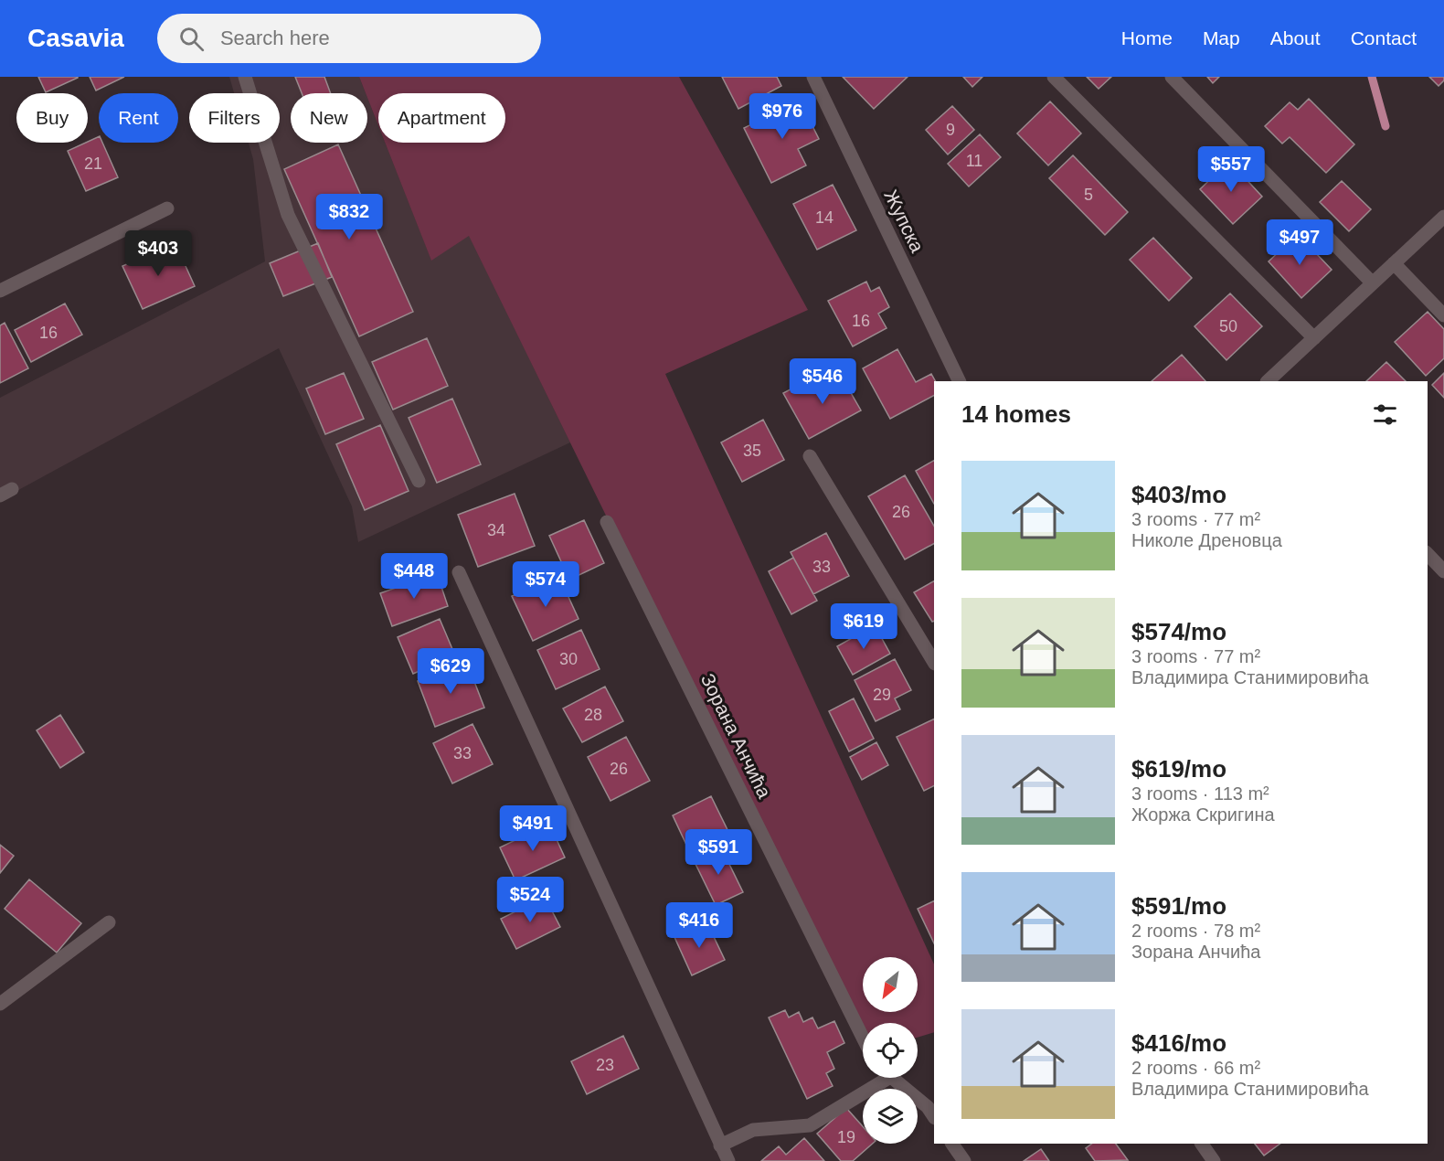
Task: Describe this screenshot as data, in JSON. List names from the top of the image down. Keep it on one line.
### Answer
{"streets":{"street":["Жупска","Зорана Анчића"]},"house_numbers":["9","11","21","5","14","16","50","16","35","26","34","33","30","29","28","33","26","23","19"],"north":"bottom left","page":{"header":"Casavia","search":"Search here","nav":["Home","Map","About","Contact"],"price":["$976","$557","$832","$497","$403","$546","$448","$574","$619","$629","$491","$591","$524","$416"],"chip":["Buy","Rent","Filters","New","Apartment"],"heading":"14 homes","list":[{"name":"$403/mo","note":"3 rooms · 77 m² · Николе Дреновца"},{"name":"$574/mo","note":"3 rooms · 77 m² · Владимира Станимировића"},{"name":"$619/mo","note":"3 rooms · 113 m² · Жоржа Скригина"},{"name":"$591/mo","note":"2 rooms · 78 m² · Зорана Анчића"},{"name":"$416/mo","note":"2 rooms · 66 m² · Владимира Станимировића"}]}}
